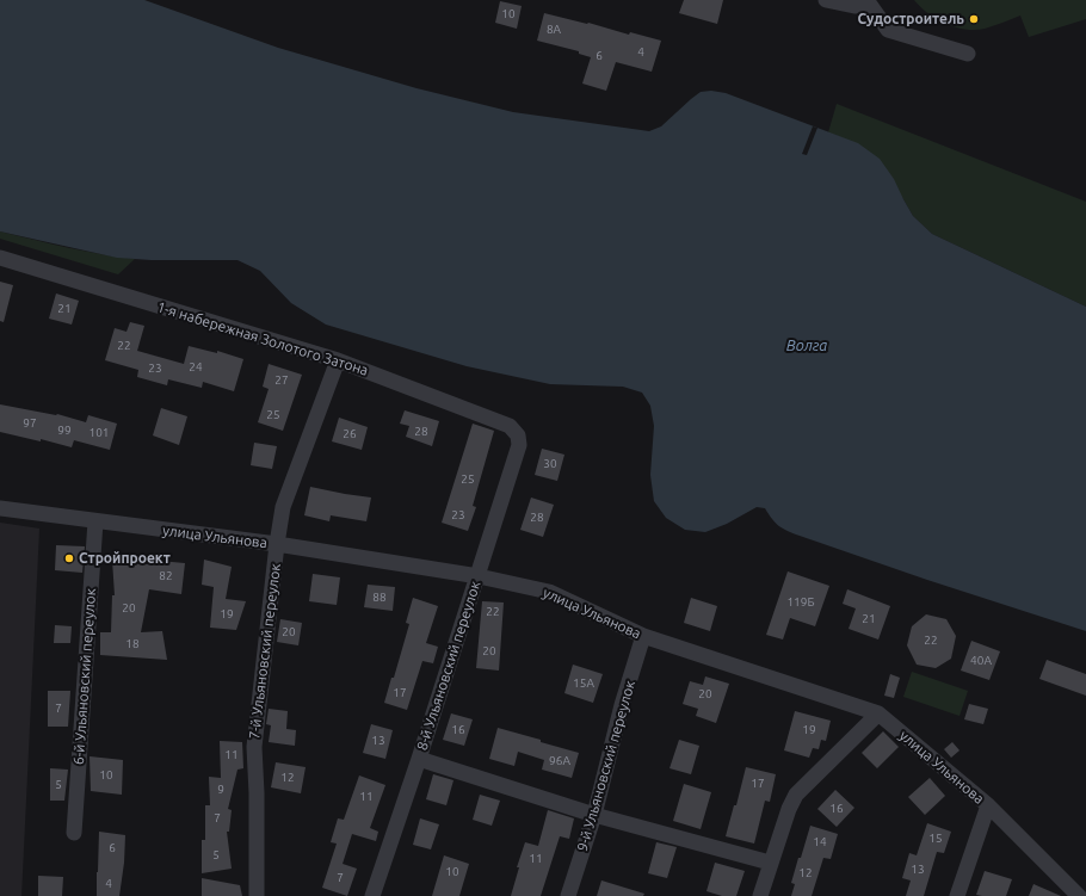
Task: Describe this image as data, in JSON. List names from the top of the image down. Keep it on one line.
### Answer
{"streets":{"street":["1-я набережная Золотого Затона","улица Ульянова","7-й Ульяновский переулок","8-й Ульяновский переулок","6-й Ульяновский переулок","9-й Ульяновский переулок"]},"crossings":[["1-я набережная Золотого Затона","7-й Ульяновский переулок"],["1-я набережная Золотого Затона","8-й Ульяновский переулок"],["улица Ульянова","7-й Ульяновский переулок"],["улица Ульянова","8-й Ульяновский переулок"],["улица Ульянова","6-й Ульяновский переулок"],["улица Ульянова","9-й Ульяновский переулок"]],"water":["Волга"],"places":["Судостроитель","Стройпроект"],"house_numbers":["10","8А","4","6","21","22","24","23","27","25","97","99","28","101","26","30","25","23","28","82","88","119Б","20","22","19","21","20","22","18","20","40А","15А","17","20","7","16","19","13","11","96А","10","12","17","5","9","11","16","7","15","14","6","5","11","13","10","12","7","4"]}
